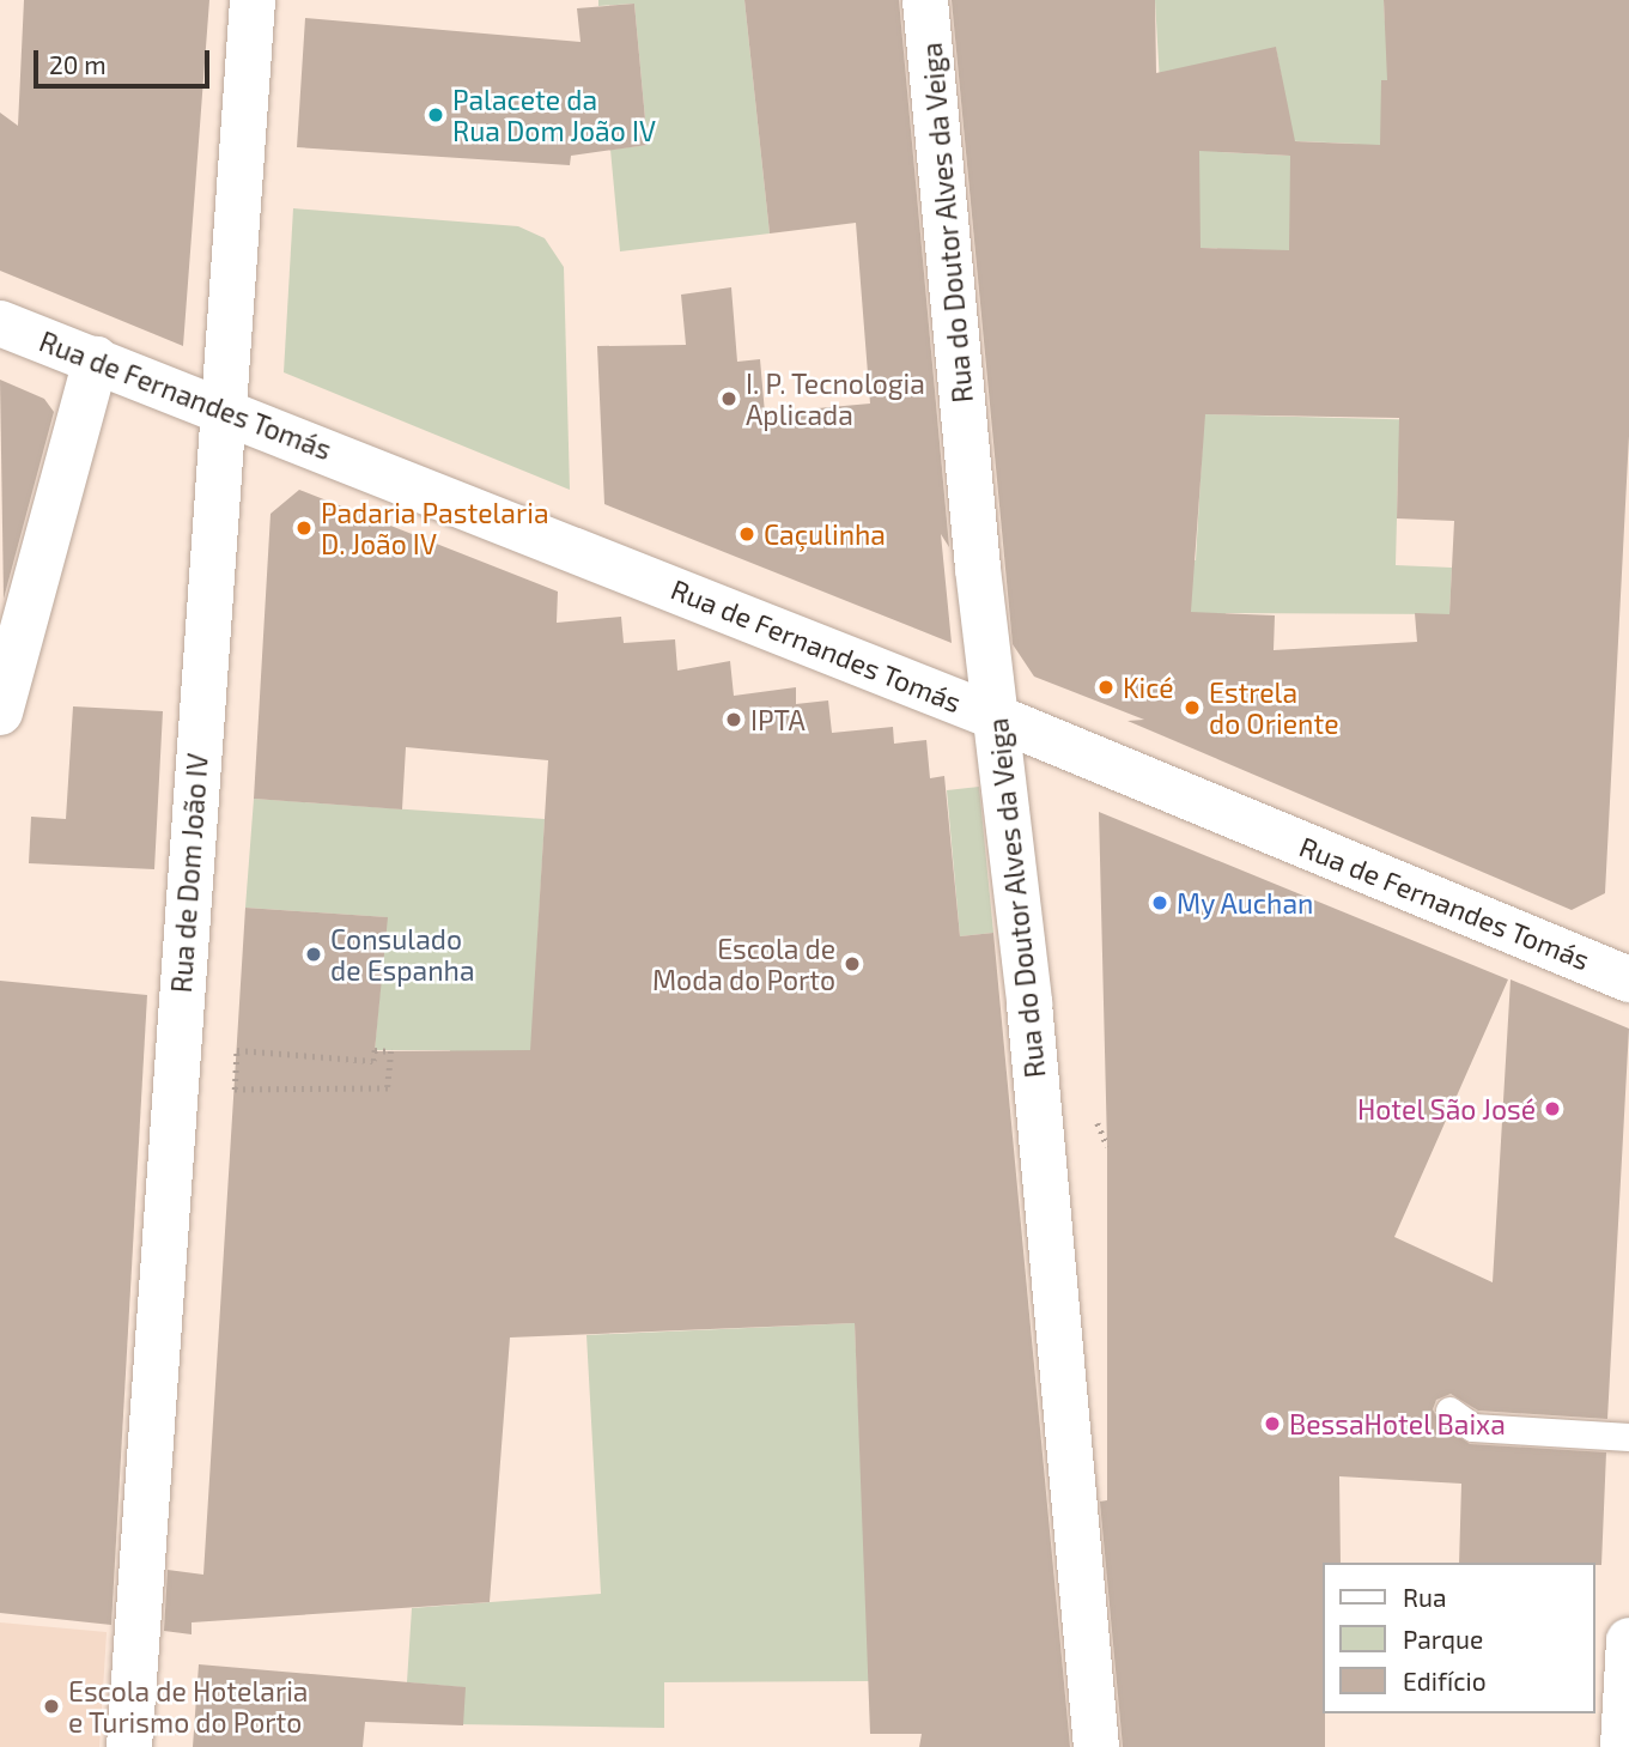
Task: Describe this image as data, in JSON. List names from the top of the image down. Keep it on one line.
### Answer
{"streets":{"main road":["Rua do Doutor Alves da Veiga","Rua de Fernandes Tomás","Rua de Dom João IV"]},"crossings":[["Rua do Doutor Alves da Veiga","Rua de Fernandes Tomás"],["Rua de Fernandes Tomás","Rua de Dom João IV"]],"places":["Palacete da Rua Dom João IV","I. P. Tecnologia Aplicada","Padaria Pastelaria D. João IV","Caçulinha","Kicé","Estrela do Oriente","IPTA","My Auchan","Consulado de Espanha","Escola de Moda do Porto","Hotel São José","BessaHotel Baixa","Escola de Hotelaria e Turismo do Porto"],"legend":["Rua","Parque","Edifício"],"scale_bar":"20 m"}
